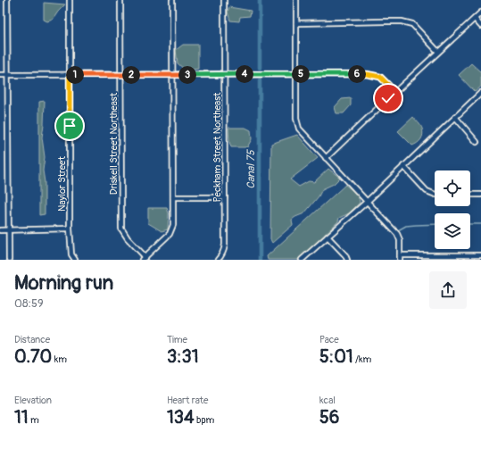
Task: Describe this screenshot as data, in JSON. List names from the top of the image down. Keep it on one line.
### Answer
{"streets":{"street":["Driskell Street Northeast","Peckham Street Northeast","Naylor Street"]},"water":["Canal 75"],"page":{"pins":["4","5","6","1","2","3"],"heading":["Morning run","08:59"],"stats":[["Distance","0.70 km"],["Time","3:31"],["Pace","5:01 /km"],["Elevation","11 m"],["Heart rate","134 bpm"],["kcal","56"]]}}
